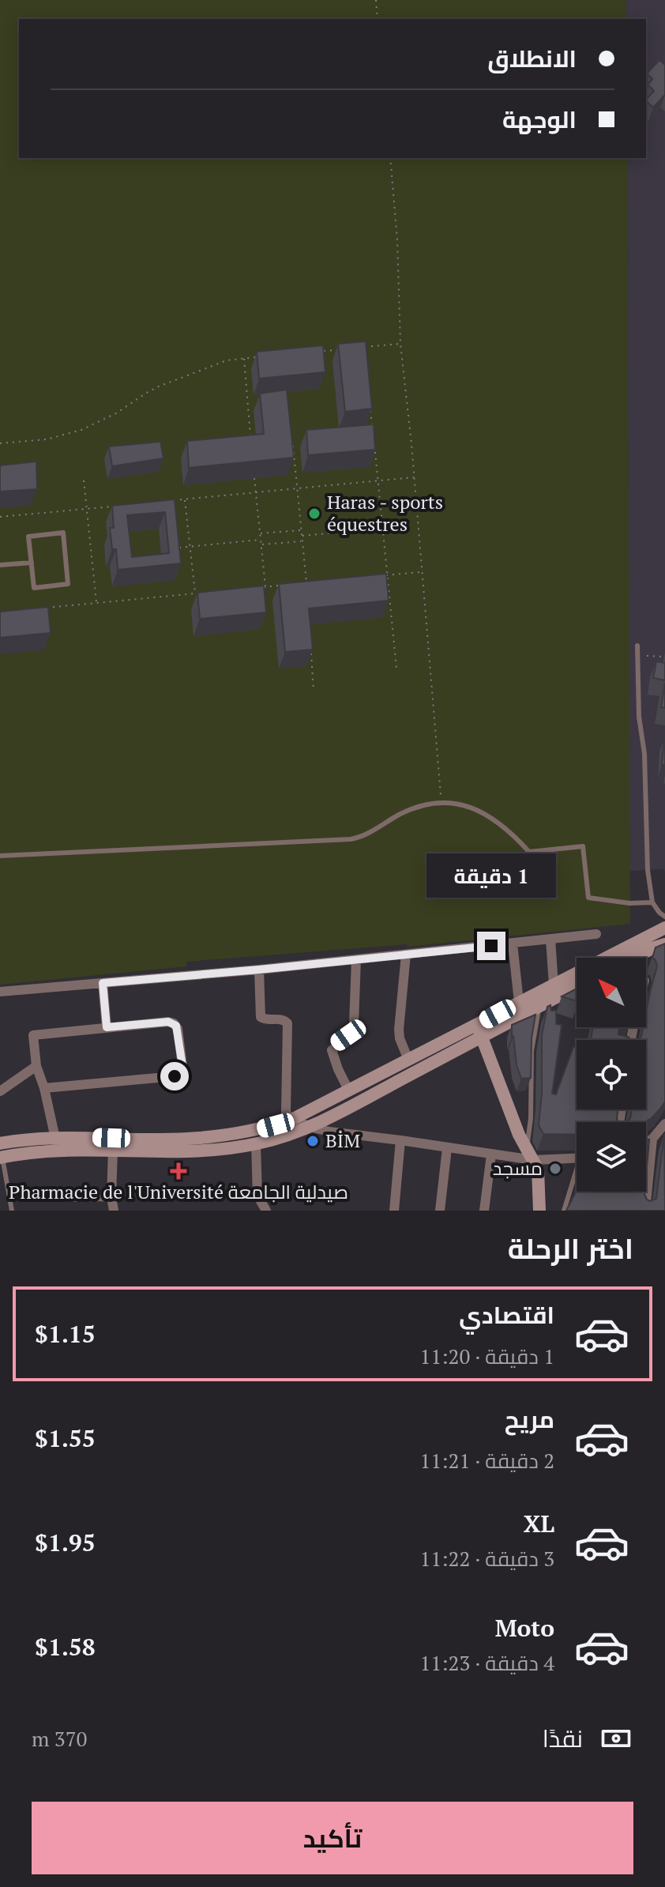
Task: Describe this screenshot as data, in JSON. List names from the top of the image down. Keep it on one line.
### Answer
{"places":{"other":["Haras - sports équestres","BİM","مسجد"],"health":["Pharmacie de l'Université صيدلية الجامعة"]},"north":"top left","page":{"banner":["الانطلاق","الوجهة"],"bubble":"1 دقيقة","heading":"اختر الرحلة","list":[{"name":"اقتصادي","note":"1 دقيقة · 11:20","value":"$1.15"},{"name":"مريح","note":"2 دقيقة · 11:21","value":"$1.55"},{"name":"XL","note":"3 دقيقة · 11:22","value":"$1.95"},{"name":"Moto","note":"4 دقيقة · 11:23","value":"$1.58"}],"pay":["نقدًا","370 m"],"buttons":"تأكيد"}}
